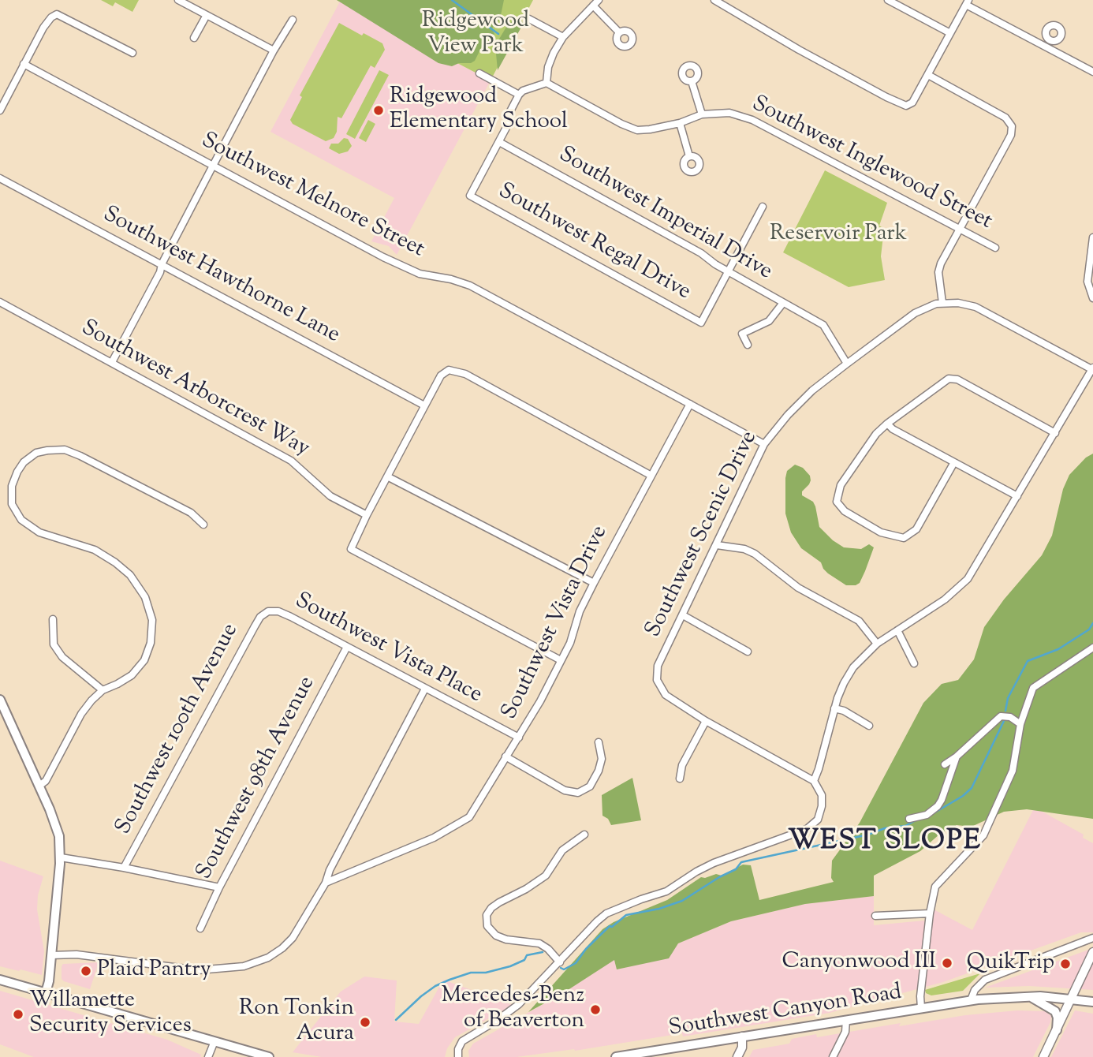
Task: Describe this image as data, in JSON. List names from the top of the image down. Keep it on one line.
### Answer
{"streets":{"main road":["Southwest Canyon Road"],"street":["Southwest Inglewood Street","Southwest Melnore Street","Southwest Imperial Drive","Southwest Regal Drive","Southwest Hawthorne Lane","Southwest Arborcrest Way","Southwest Scenic Drive","Southwest Vista Drive","Southwest Vista Place","Southwest 100th Avenue","Southwest 98th Avenue"]},"crossings":[["Southwest Melnore Street","Southwest Scenic Drive"],["Southwest Melnore Street","Southwest Vista Drive"],["Southwest Imperial Drive","Southwest Regal Drive"],["Southwest Imperial Drive","Southwest Scenic Drive"],["Southwest Vista Drive","Southwest Vista Place"],["Southwest Vista Place","Southwest 100th Avenue"],["Southwest Vista Place","Southwest 98th Avenue"]],"districts":["WEST SLOPE"],"parks":["Ridgewood View Park","Reservoir Park"],"places":["Ridgewood Elementary School","Canyonwood III","QuikTrip","Plaid Pantry","Mercedes-Benz of Beaverton","Willamette Security Services","Ron Tonkin Acura"]}
